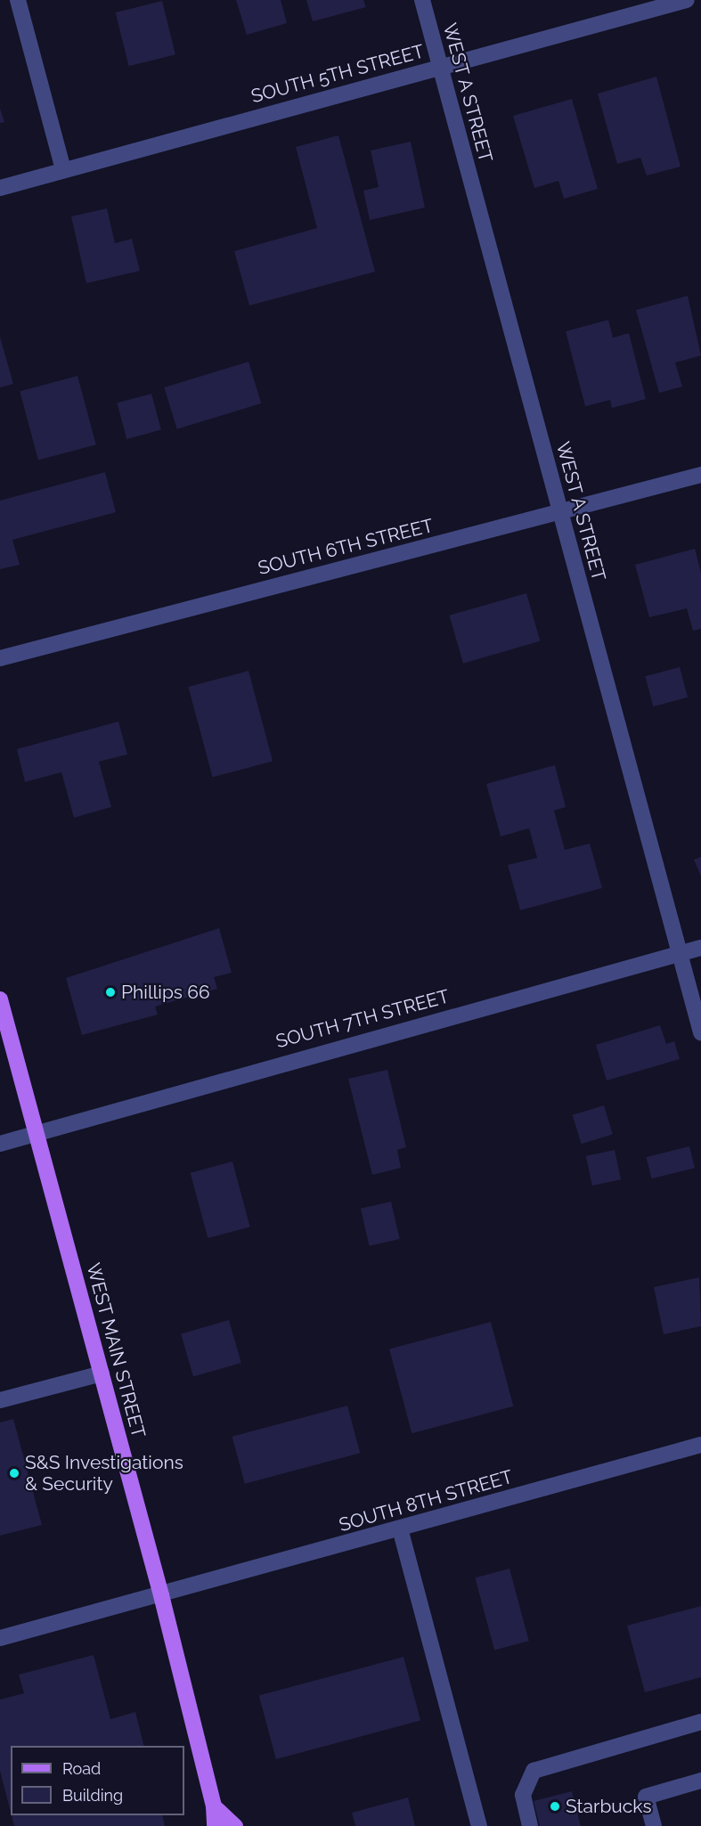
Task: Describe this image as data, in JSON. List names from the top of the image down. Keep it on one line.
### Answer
{"streets":{"main road":["WEST MAIN STREET"],"street":["SOUTH 5TH STREET","WEST A STREET","SOUTH 6TH STREET","SOUTH 7TH STREET","SOUTH 8TH STREET"]},"crossings":[["SOUTH 5TH STREET","WEST A STREET"],["WEST A STREET","SOUTH 6TH STREET"],["WEST A STREET","SOUTH 7TH STREET"],["SOUTH 7TH STREET","WEST MAIN STREET"],["WEST MAIN STREET","SOUTH 8TH STREET"]],"places":["Phillips 66","S&S Investigations & Security","Starbucks"],"legend":["Road","Building"]}
